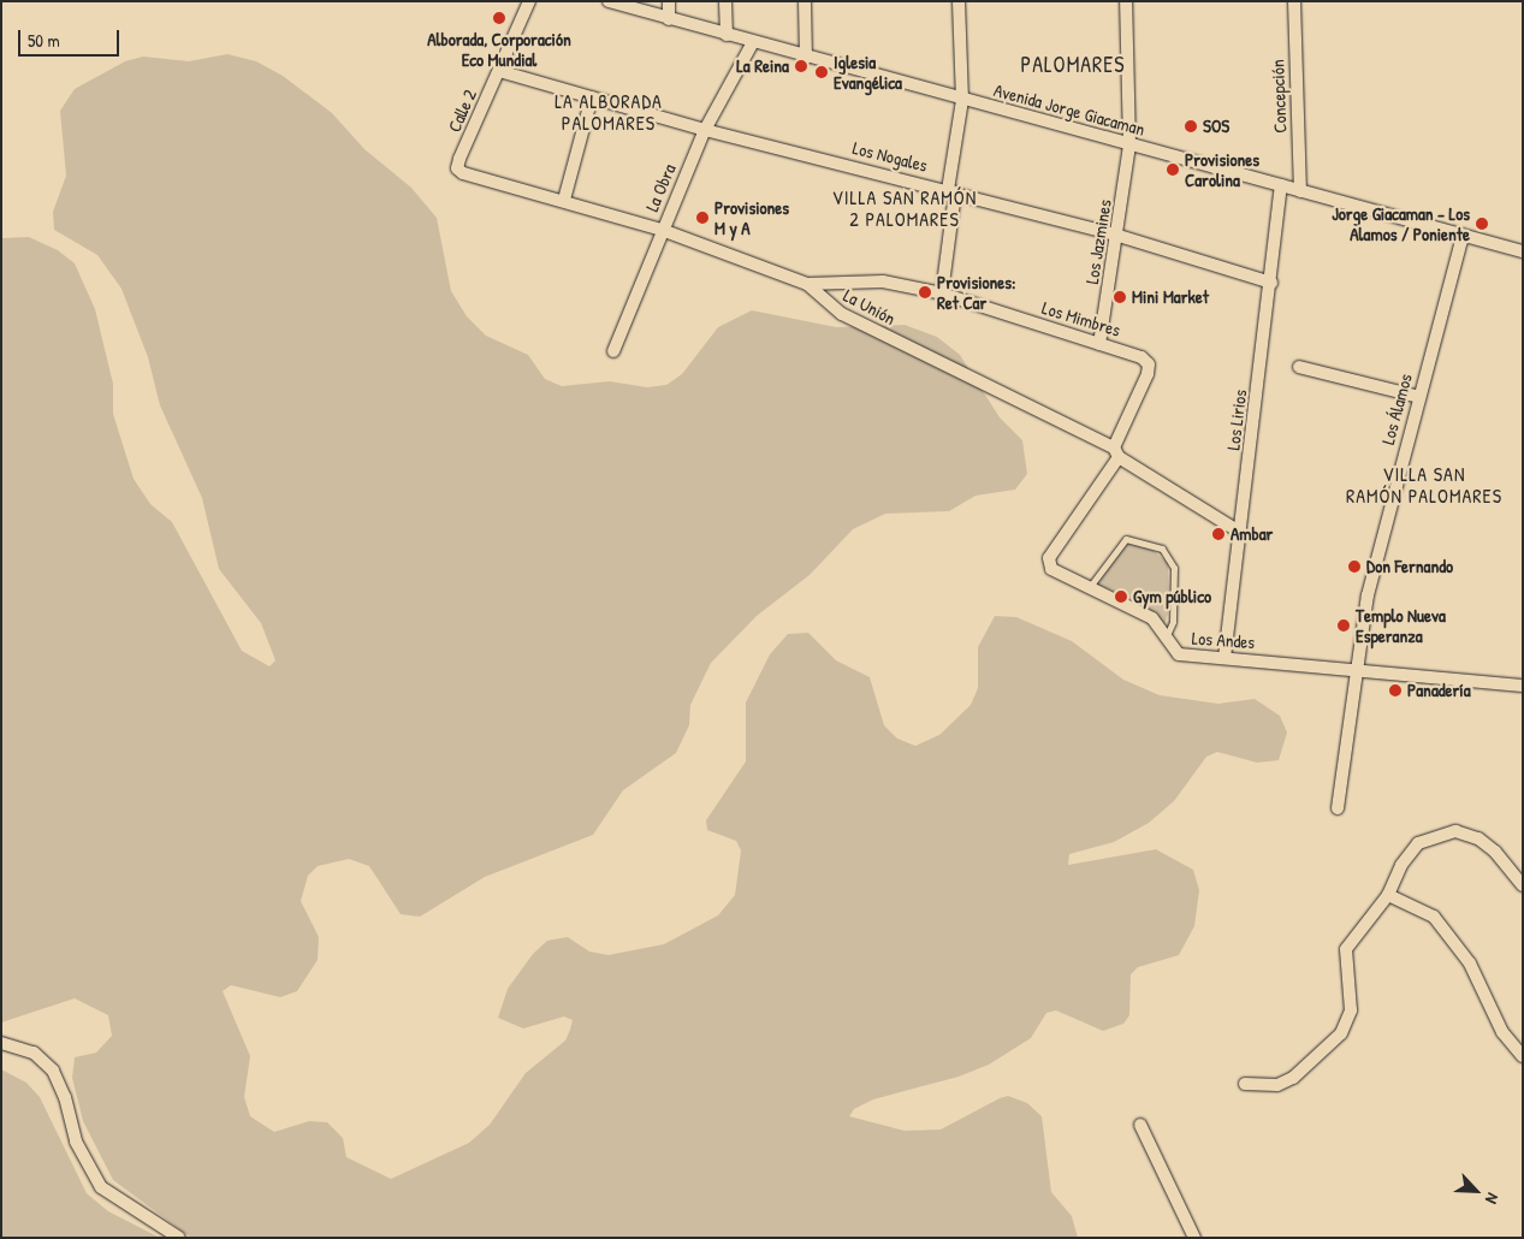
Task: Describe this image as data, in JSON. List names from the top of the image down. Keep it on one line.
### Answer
{"streets":{"street":["Concepción","Avenida Jorge Giacaman","Calle 2","Los Nogales","La Obra","Los Jazmines","La Unión","Los Mimbres","Los Álamos","Los Lirios","Los Andes"]},"crossings":[["Concepción","Avenida Jorge Giacaman"],["Avenida Jorge Giacaman","La Obra"],["Avenida Jorge Giacaman","Los Jazmines"],["Avenida Jorge Giacaman","Los Álamos"],["Avenida Jorge Giacaman","Los Lirios"],["Calle 2","Los Nogales"],["Calle 2","La Unión"],["Los Nogales","La Obra"],["Los Nogales","Los Jazmines"],["Los Nogales","Los Lirios"],["La Obra","La Unión"],["Los Jazmines","Los Mimbres"],["La Unión","Los Mimbres"],["La Unión","Los Lirios"],["La Unión","Los Andes"],["Los Mimbres","Los Andes"],["Los Álamos","Los Andes"],["Los Lirios","Los Andes"]],"districts":["PALOMARES","LA ALBORADA PALOMARES","VILLA SAN RAMÓN 2 PALOMARES","VILLA SAN RAMÓN PALOMARES"],"places":["Alborada, Corporación Eco Mundial","La Reina","Iglesia Evangélica","SOS","Provisiones Carolina","Provisiones M y A","Jorge Giacaman - Los Alamos / Poniente","Provisiones: Ret Car","Mini Market","Ambar","Don Fernando","Gym público","Templo Nueva Esperanza","Panadería"],"scale_bar":"50 m","north":"bottom right"}
